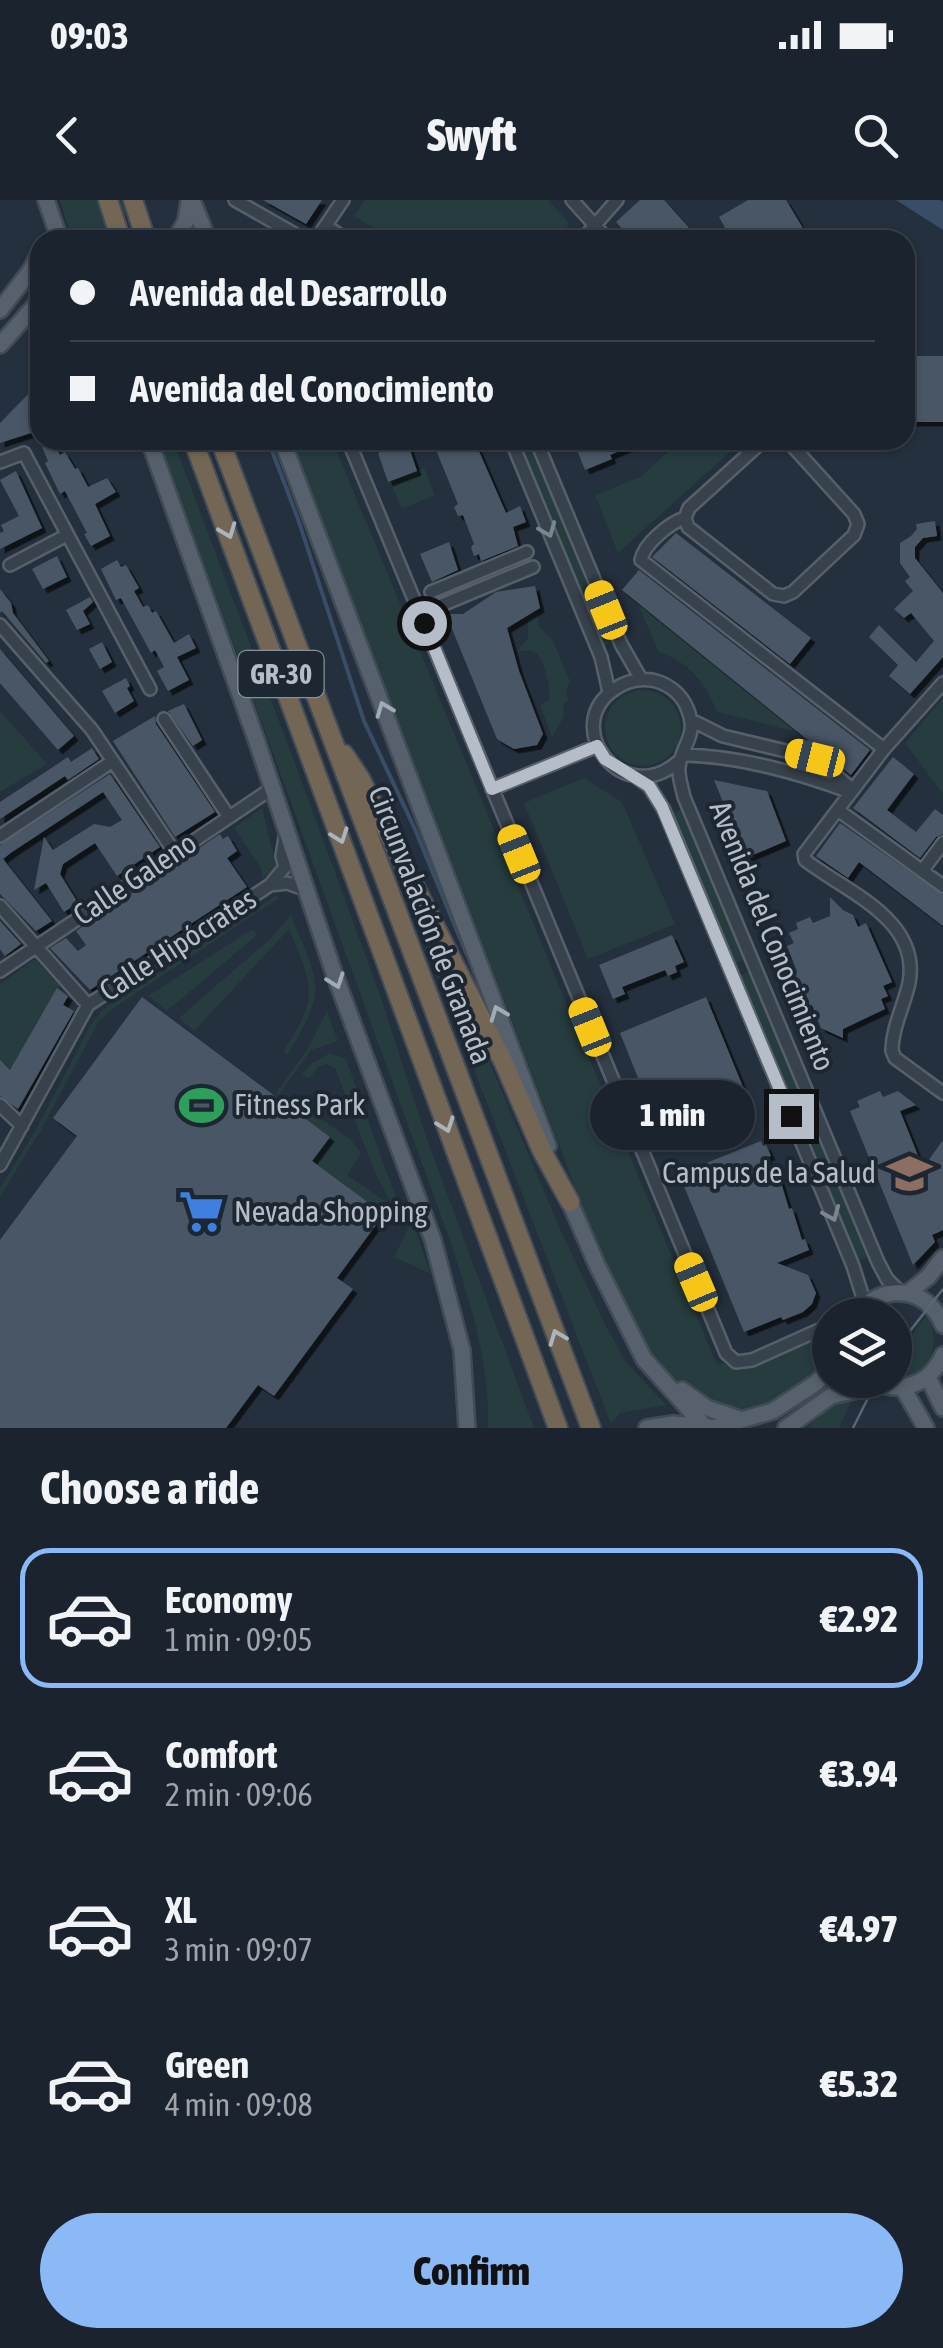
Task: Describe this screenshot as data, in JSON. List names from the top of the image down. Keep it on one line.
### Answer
{"streets":{"highway":["GR-30","Circunvalación de Granada"],"street":["Calle Galeno","Avenida del Conocimiento","Calle Hipócrates"]},"places":{"sports":["Fitness Park"],"school or university":["Campus de la Salud"],"supermarket":["Nevada Shopping"]},"page":{"status":"09:03","header":"Swyft","banner":["Avenida del Desarrollo","Avenida del Conocimiento"],"bubble":"1 min","heading":"Choose a ride","list":[{"name":"Economy","note":"1 min · 09:05","value":"€2.92"},{"name":"Comfort","note":"2 min · 09:06","value":"€3.94"},{"name":"XL","note":"3 min · 09:07","value":"€4.97"},{"name":"Green","note":"4 min · 09:08","value":"€5.32"}],"buttons":"Confirm"}}
